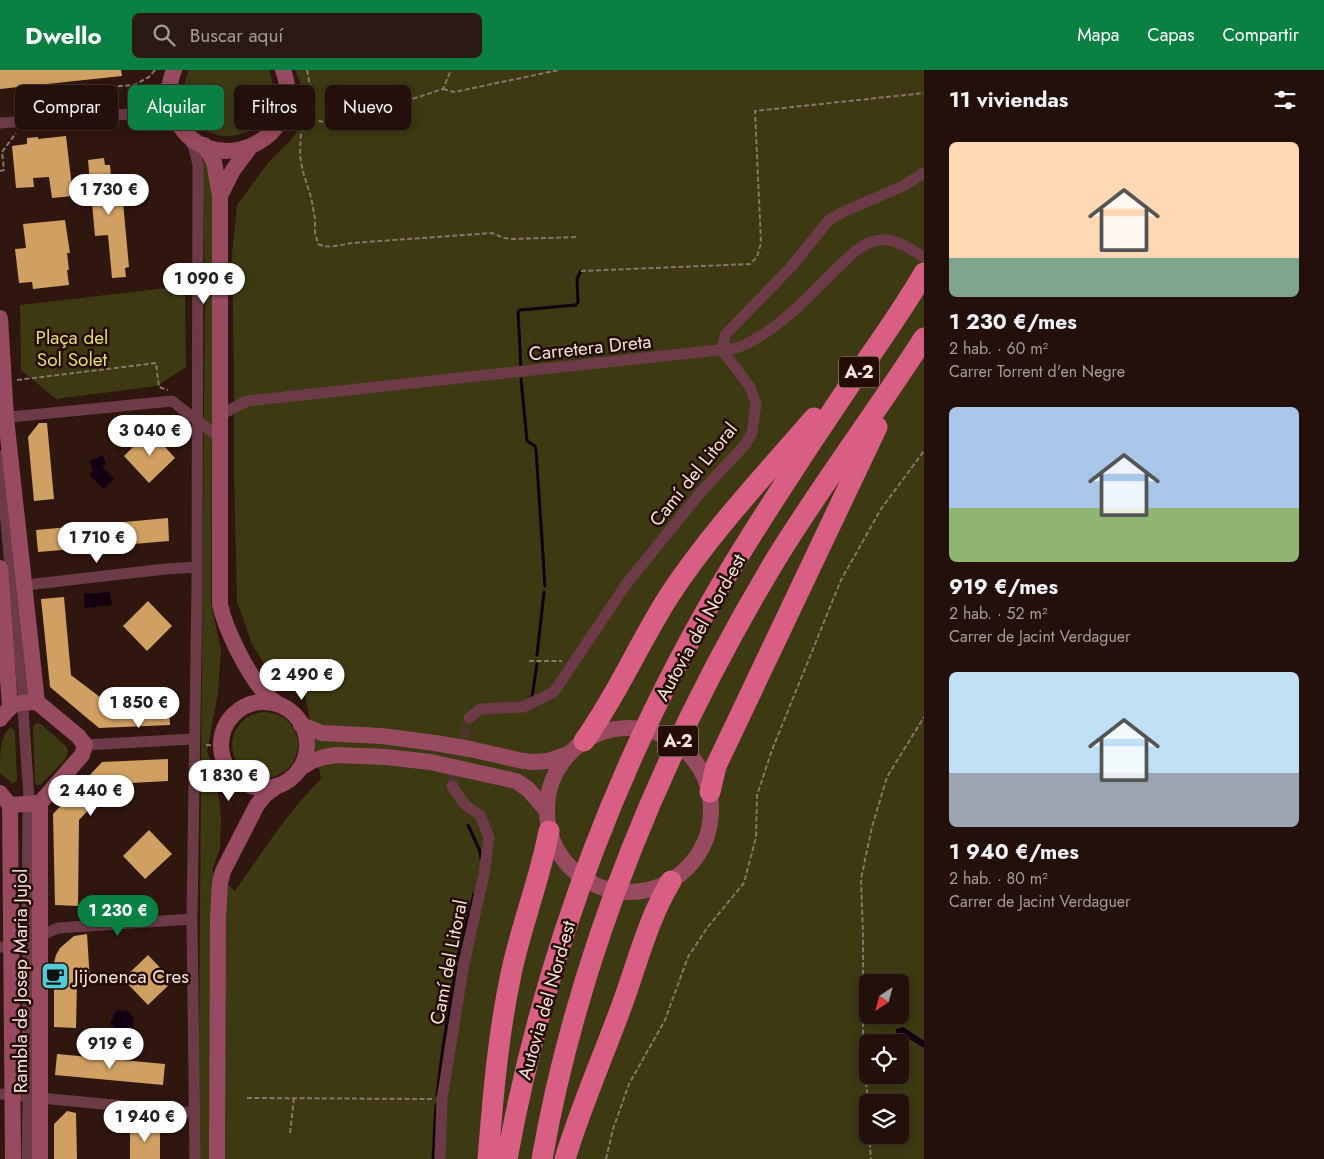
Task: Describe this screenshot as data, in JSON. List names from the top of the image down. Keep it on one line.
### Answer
{"streets":{"highway":["A-2","Autovia del Nord-est"],"main road":["Rambla de Josep Maria Jujol"],"street":["Carretera Dreta","Camí del Litoral"]},"crossings":[["Carretera Dreta","Camí del Litoral"]],"parks":["Plaça del Sol Solet"],"places":{"cafe":["Jijonenca Cres"]},"north":"bottom left","page":{"header":"Dwello","search":"Buscar aquí","nav":["Mapa","Capas","Compartir"],"heading":"11 viviendas","chip":["Comprar","Alquilar","Filtros","Nuevo"],"list":[{"name":"1 230 €/mes","note":"2 hab. · 60 m² · Carrer Torrent d'en Negre"},{"name":"919 €/mes","note":"2 hab. · 52 m² · Carrer de Jacint Verdaguer"},{"name":"1 940 €/mes","note":"2 hab. · 80 m² · Carrer de Jacint Verdaguer"}],"price":["1 730 €","1 090 €","3 040 €","1 710 €","2 490 €","1 850 €","1 830 €","2 440 €","1 230 €","919 €","1 940 €"]}}
